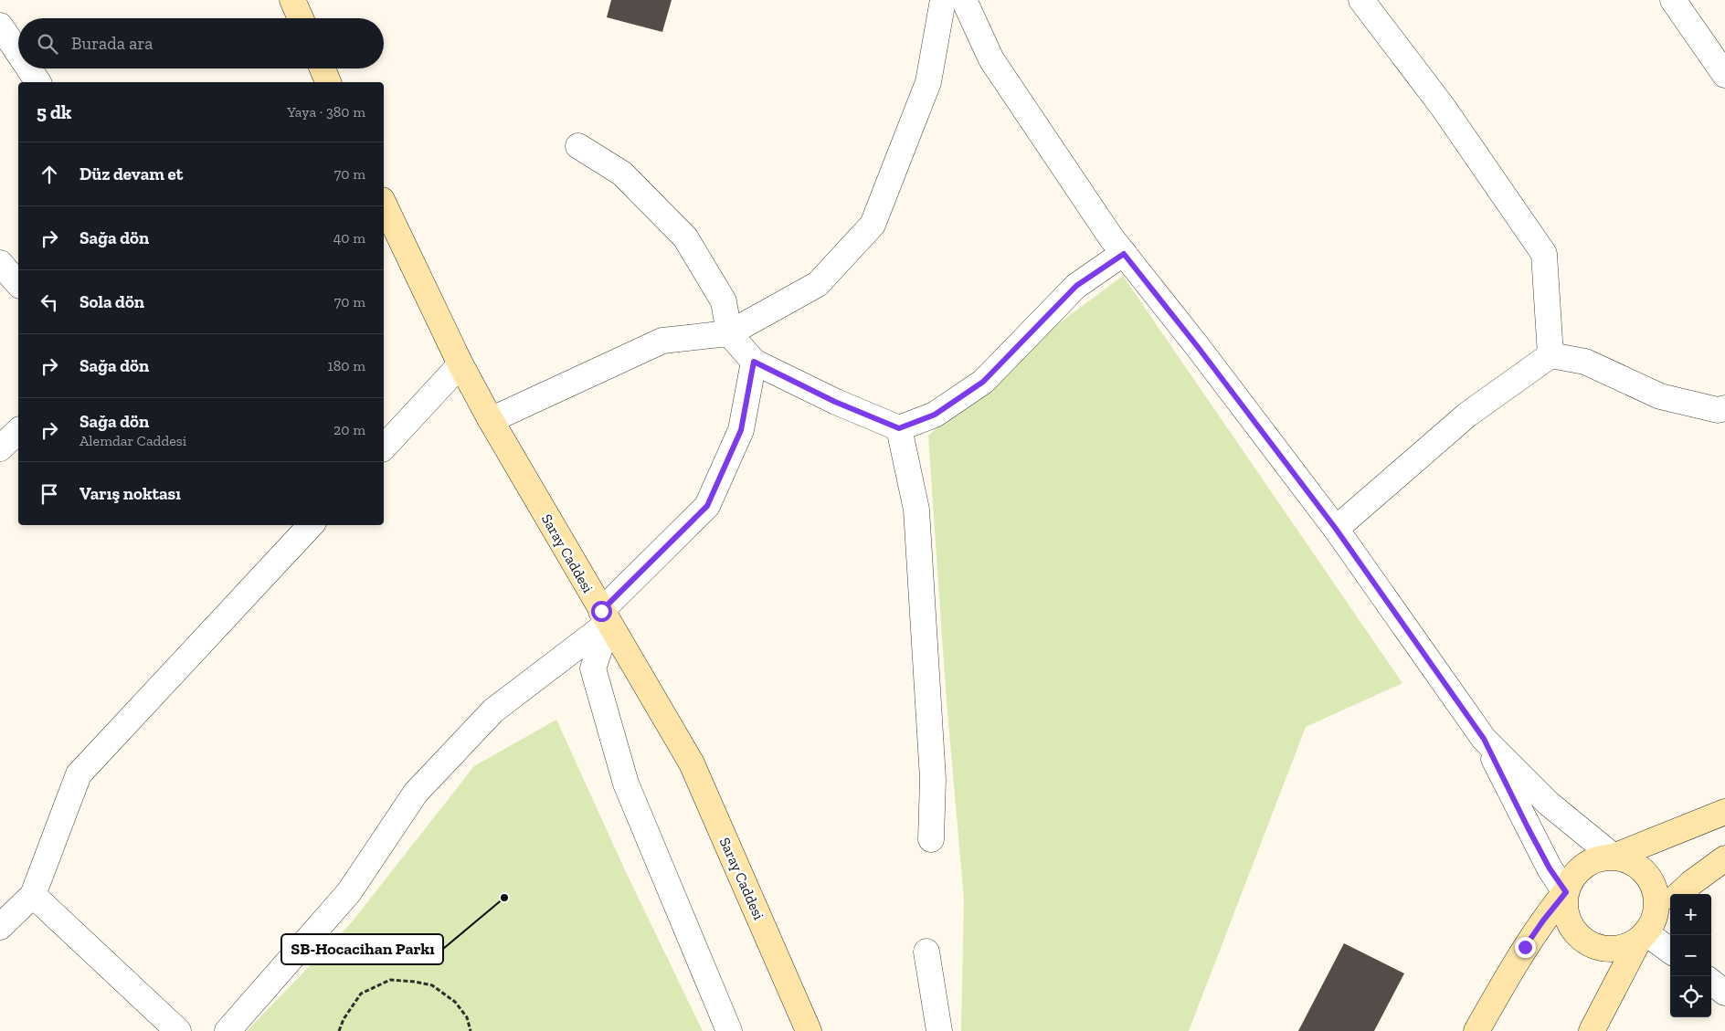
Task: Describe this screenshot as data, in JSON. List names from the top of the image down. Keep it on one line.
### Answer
{"streets":{"street":["Saray Caddesi"]},"places":["SB-Hocacihan Parkı"],"page":{"search":"Burada ara","heading":["5 dk","Yaya · 380 m"],"list":[["Düz devam et","70 m"],["Sağa dön","40 m"],["Sola dön","70 m"],["Sağa dön","180 m"],["Sağa dön","Alemdar Caddesi","20 m"],"Varış noktası"],"map_buttons":["+","−"]}}
